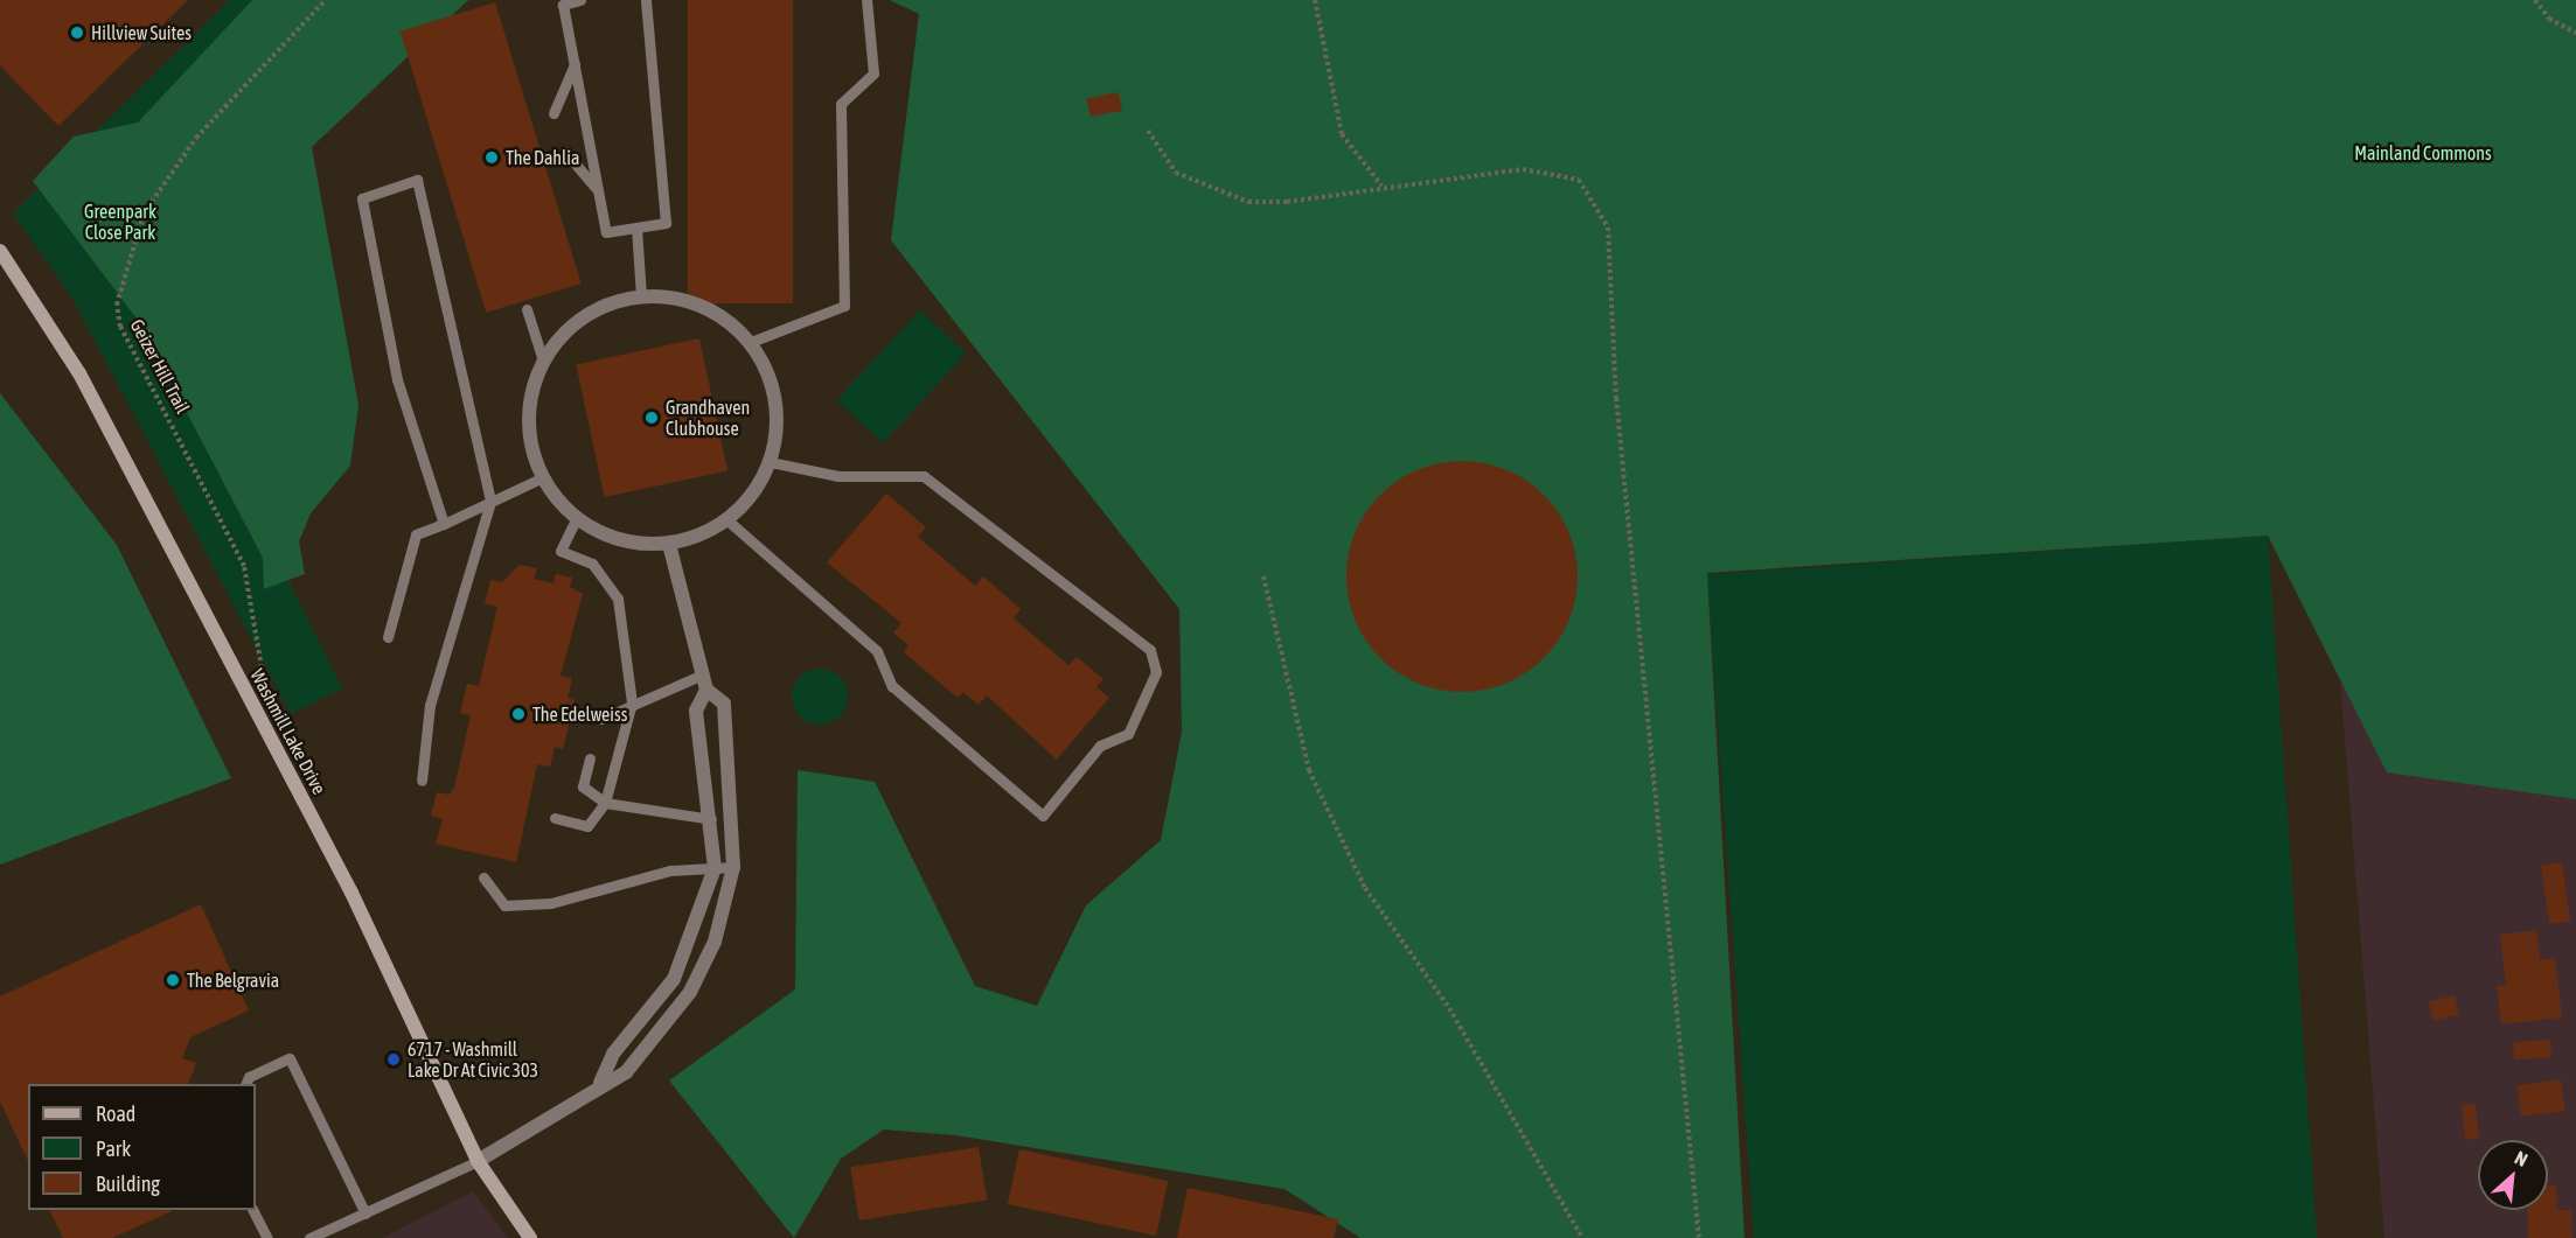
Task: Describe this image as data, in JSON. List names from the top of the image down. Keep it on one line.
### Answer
{"streets":{"street":["Washmill Lake Drive"],"path":["Geizer Hill Trail"]},"parks":["Mainland Commons","Greenpark Close Park"],"places":["Hillview Suites","The Dahlia","Grandhaven Clubhouse","The Edelweiss","The Belgravia","6717 - Washmill Lake Dr At Civic 303"],"legend":["Road","Park","Building"],"north":"top right"}
